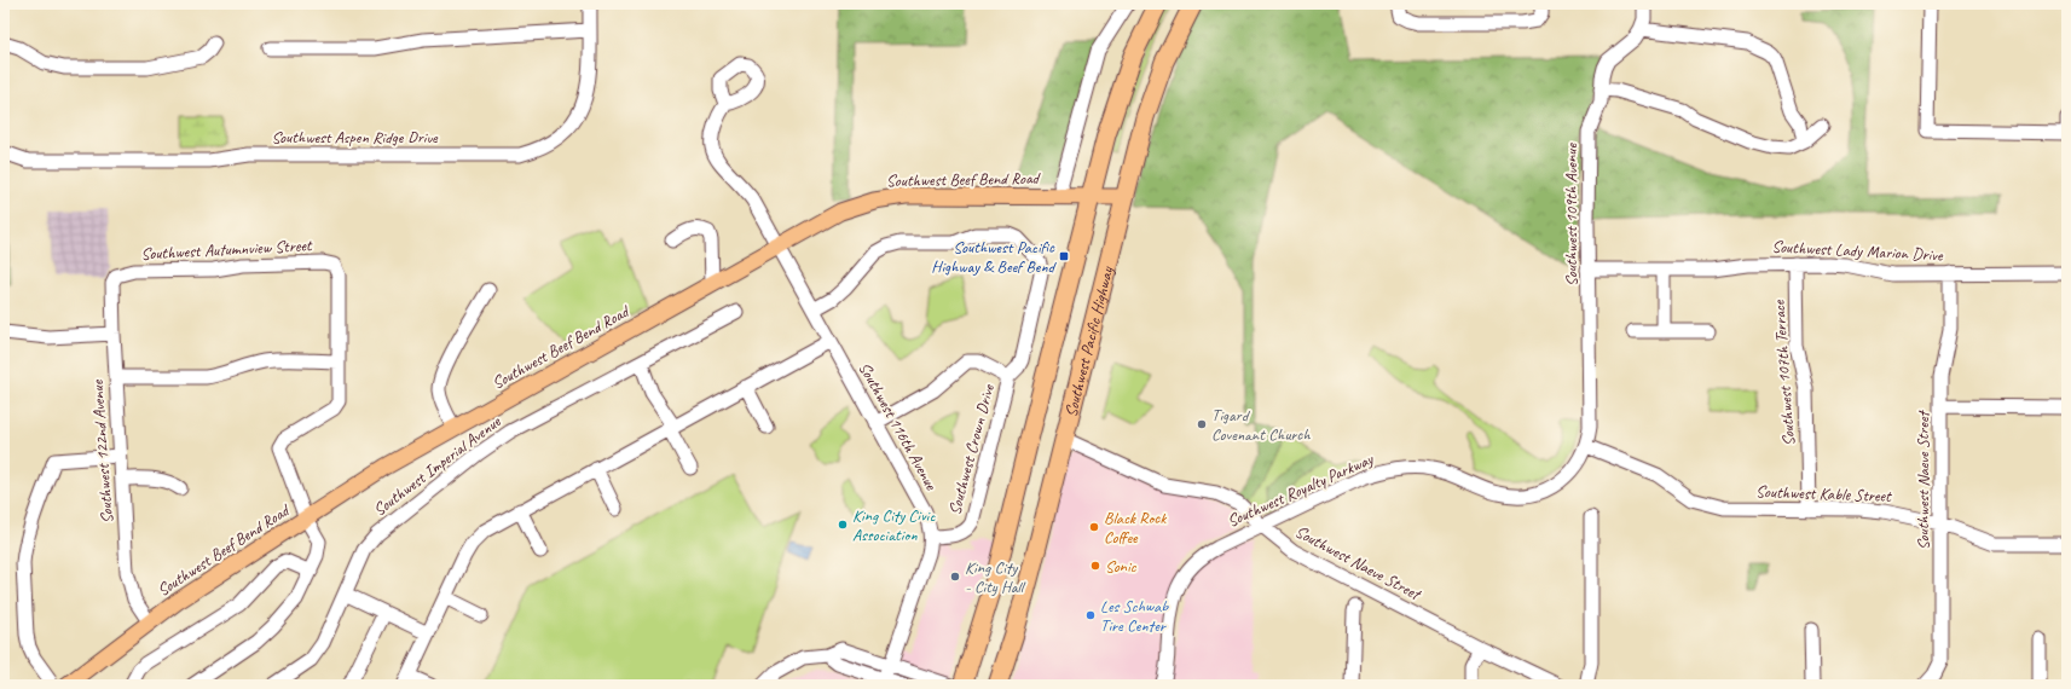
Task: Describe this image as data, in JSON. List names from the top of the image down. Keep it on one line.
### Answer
{"streets":{"highway":["Southwest Pacific Highway"],"main road":["Southwest Beef Bend Road"],"street":["Southwest Aspen Ridge Drive","Southwest 109th Avenue","Southwest Autumnview Street","Southwest Lady Marion Drive","Southwest 107th Terrace","Southwest 116th Avenue","Southwest Crown Drive","Southwest 122nd Avenue","Southwest Imperial Avenue","Southwest Naeve Street","Southwest Royalty Parkway","Southwest Kable Street"]},"crossings":[["Southwest Beef Bend Road","Southwest Pacific Highway"],["Southwest Beef Bend Road","Southwest 116th Avenue"],["Southwest Beef Bend Road","Southwest 122nd Avenue"],["Southwest 109th Avenue","Southwest Lady Marion Drive"],["Southwest 109th Avenue","Southwest Royalty Parkway"],["Southwest 109th Avenue","Southwest Kable Street"],["Southwest Autumnview Street","Southwest 122nd Avenue"],["Southwest Lady Marion Drive","Southwest 107th Terrace"],["Southwest Lady Marion Drive","Southwest Naeve Street"],["Southwest Pacific Highway","Southwest Naeve Street"],["Southwest 107th Terrace","Southwest Kable Street"],["Southwest 116th Avenue","Southwest Crown Drive"],["Southwest Naeve Street","Southwest Royalty Parkway"],["Southwest Naeve Street","Southwest Kable Street"],["Southwest Royalty Parkway","Southwest Kable Street"]],"places":{"transit":["Southwest Pacific Highway & Beef Bend"],"other":["Tigard Covenant Church","King City Civic Association","Black Rock Coffee","Sonic","King City - City Hall","Les Schwab Tire Center"]}}
